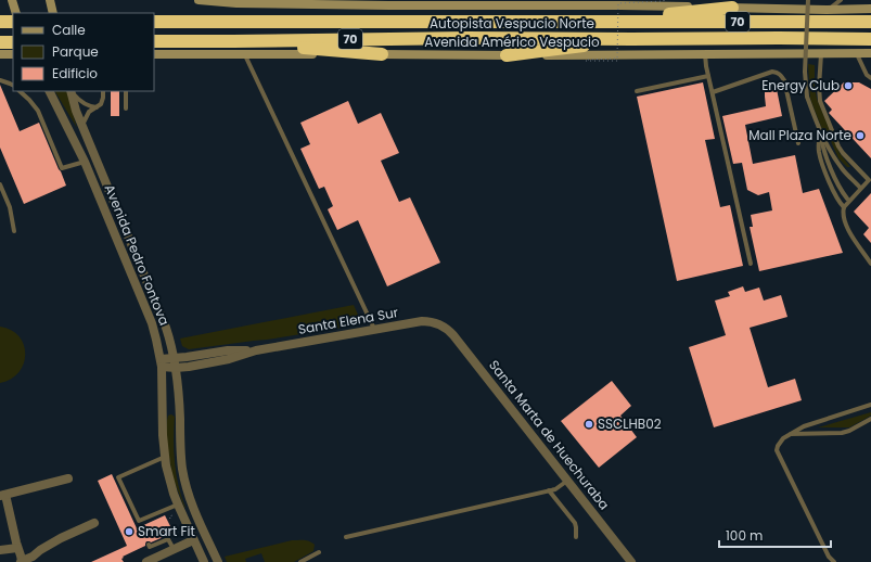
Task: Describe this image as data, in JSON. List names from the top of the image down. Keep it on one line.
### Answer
{"streets":{"highway":["70","Autopista Vespucio Norte"],"main road":["Avenida Américo Vespucio"],"street":["Avenida Pedro Fontova","Santa Elena Sur","Santa Marta de Huechuraba"]},"crossings":[["Avenida Pedro Fontova","Santa Elena Sur"],["Santa Elena Sur","Santa Marta de Huechuraba"]],"places":["Energy Club","Mall Plaza Norte","SSCLHB02","Smart Fit"],"legend":["Calle","Parque","Edificio"],"scale_bar":"100 m"}
